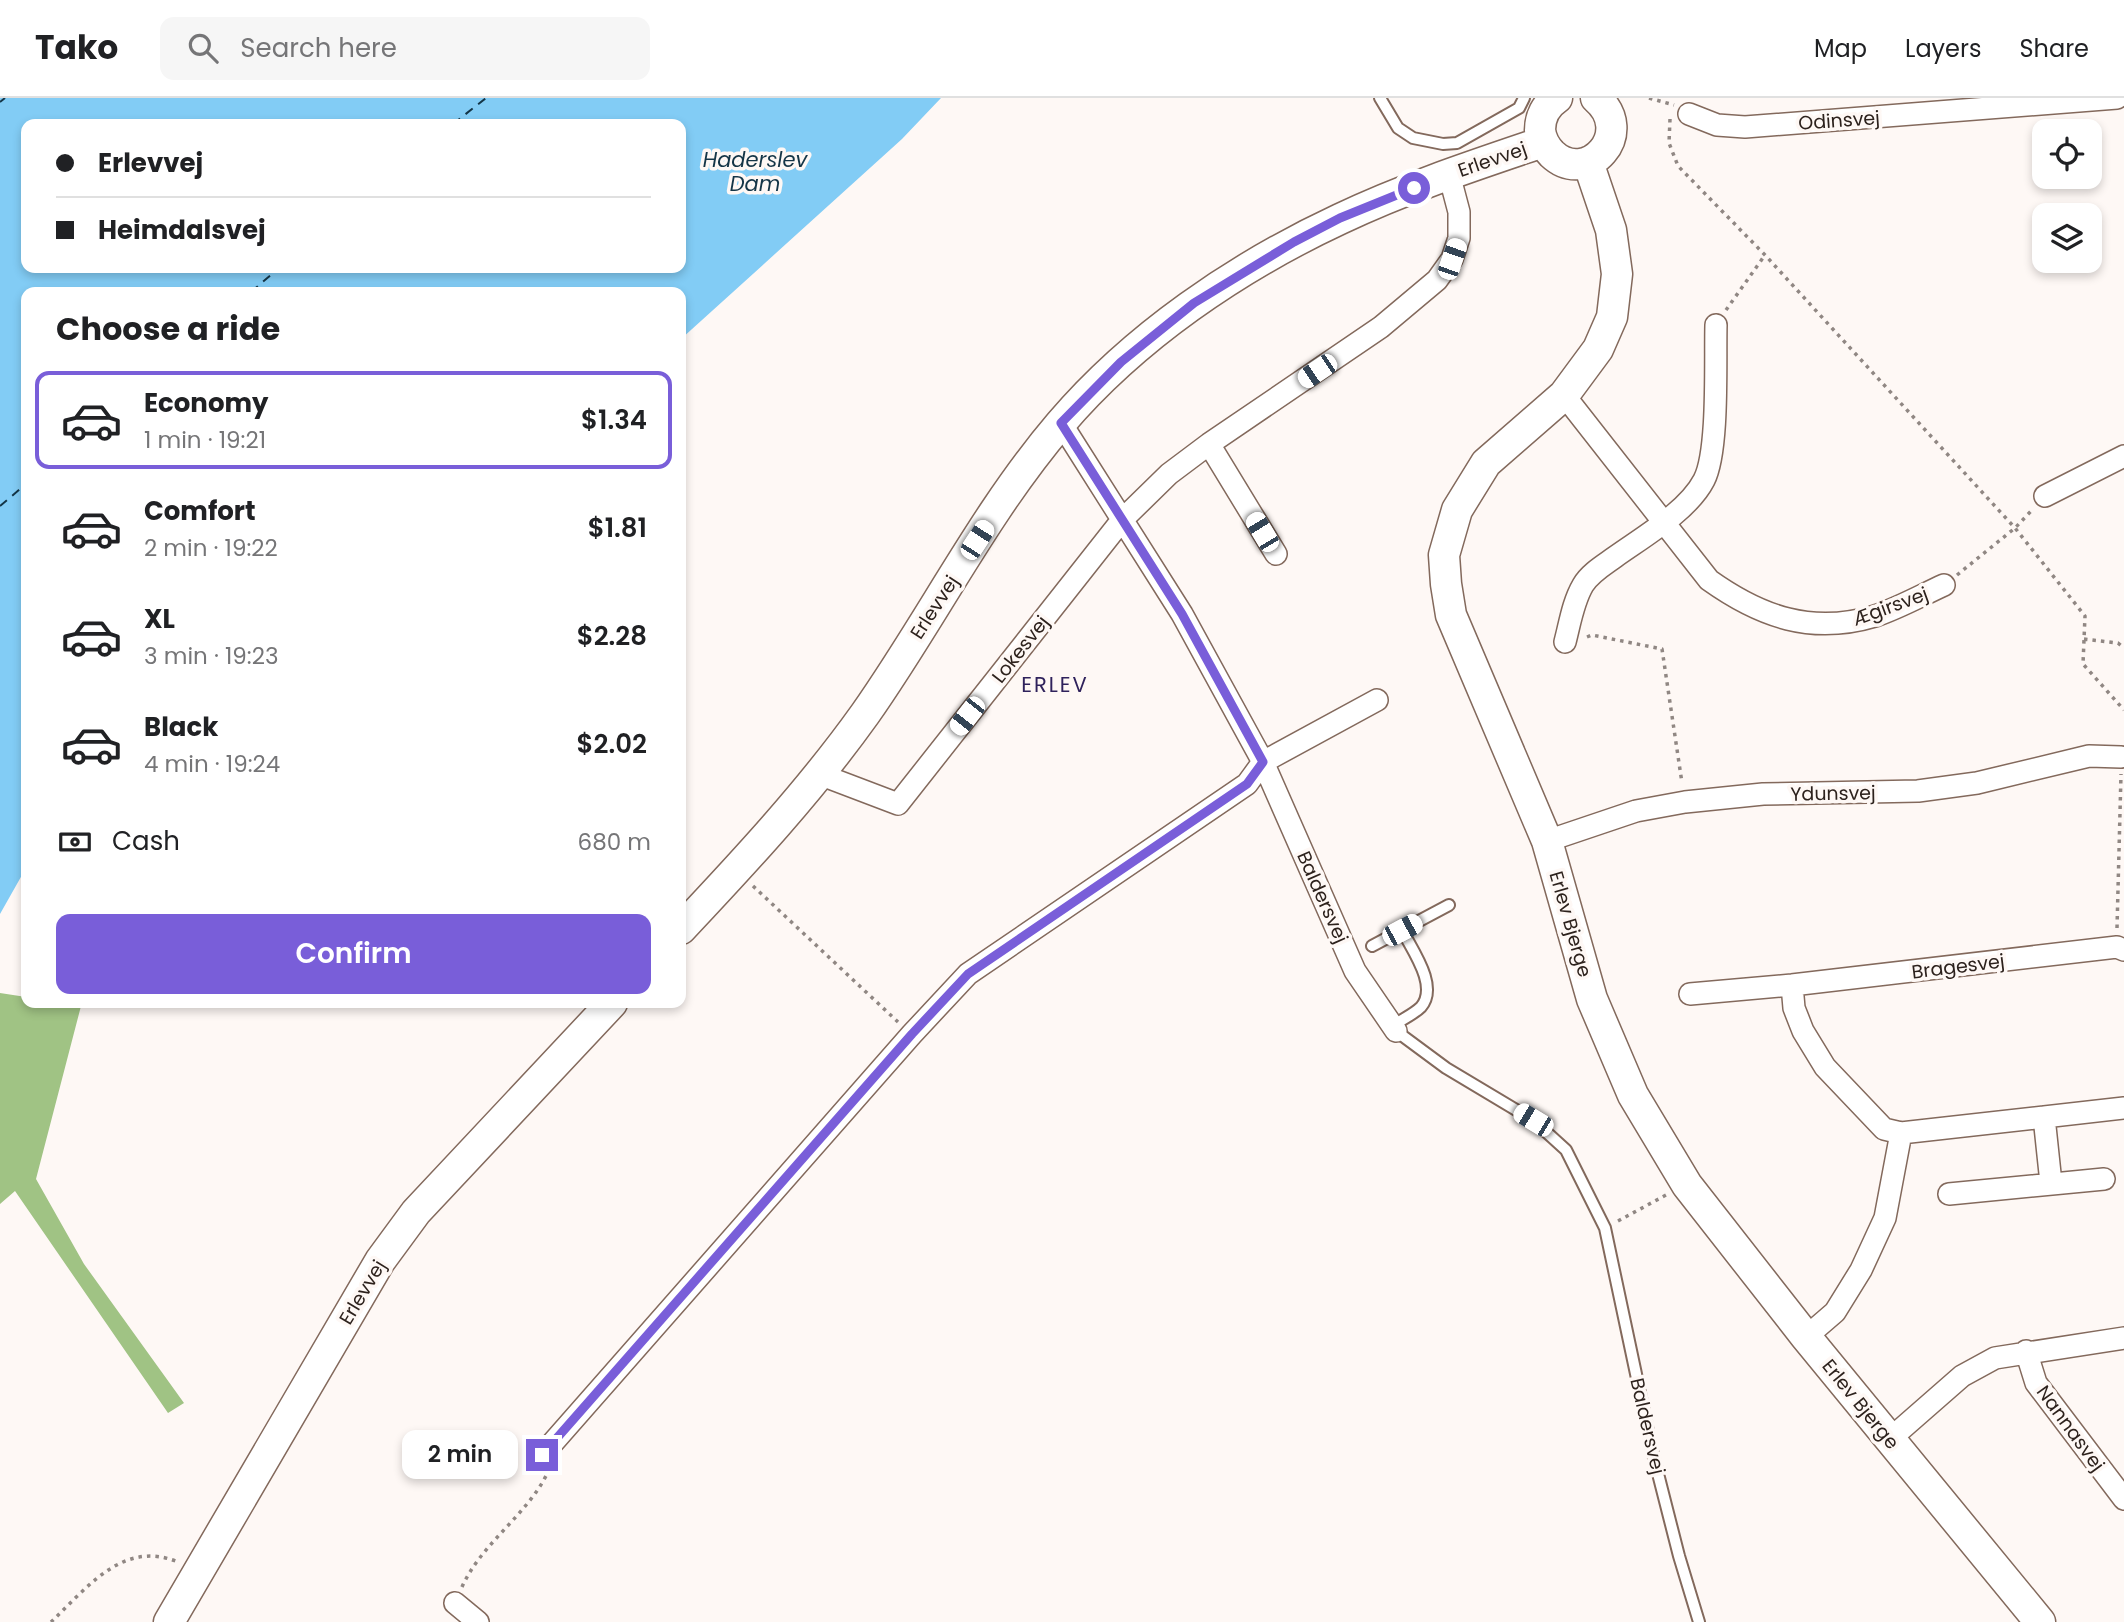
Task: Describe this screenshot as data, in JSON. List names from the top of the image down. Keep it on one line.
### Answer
{"streets":{"street":["Odinsvej","Erlevvej","Ægirsvej","Lokesvej","Ydunsvej","Baldersvej","Erlev Bjerge","Bragesvej","Nannasvej"]},"crossings":[["Erlevvej","Lokesvej"],["Erlevvej","Baldersvej"],["Ægirsvej","Erlev Bjerge"],["Lokesvej","Baldersvej"],["Ydunsvej","Erlev Bjerge"]],"districts":["ERLEV"],"water":["Haderslev Dam"],"page":{"header":"Tako","search":"Search here","nav":["Map","Layers","Share"],"banner":["Erlevvej","Heimdalsvej"],"heading":"Choose a ride","list":[{"name":"Economy","note":"1 min · 19:21","value":"$1.34"},{"name":"Comfort","note":"2 min · 19:22","value":"$1.81"},{"name":"XL","note":"3 min · 19:23","value":"$2.28"},{"name":"Black","note":"4 min · 19:24","value":"$2.02"}],"pay":["Cash","680 m"],"buttons":"Confirm","bubble":"2 min"}}
